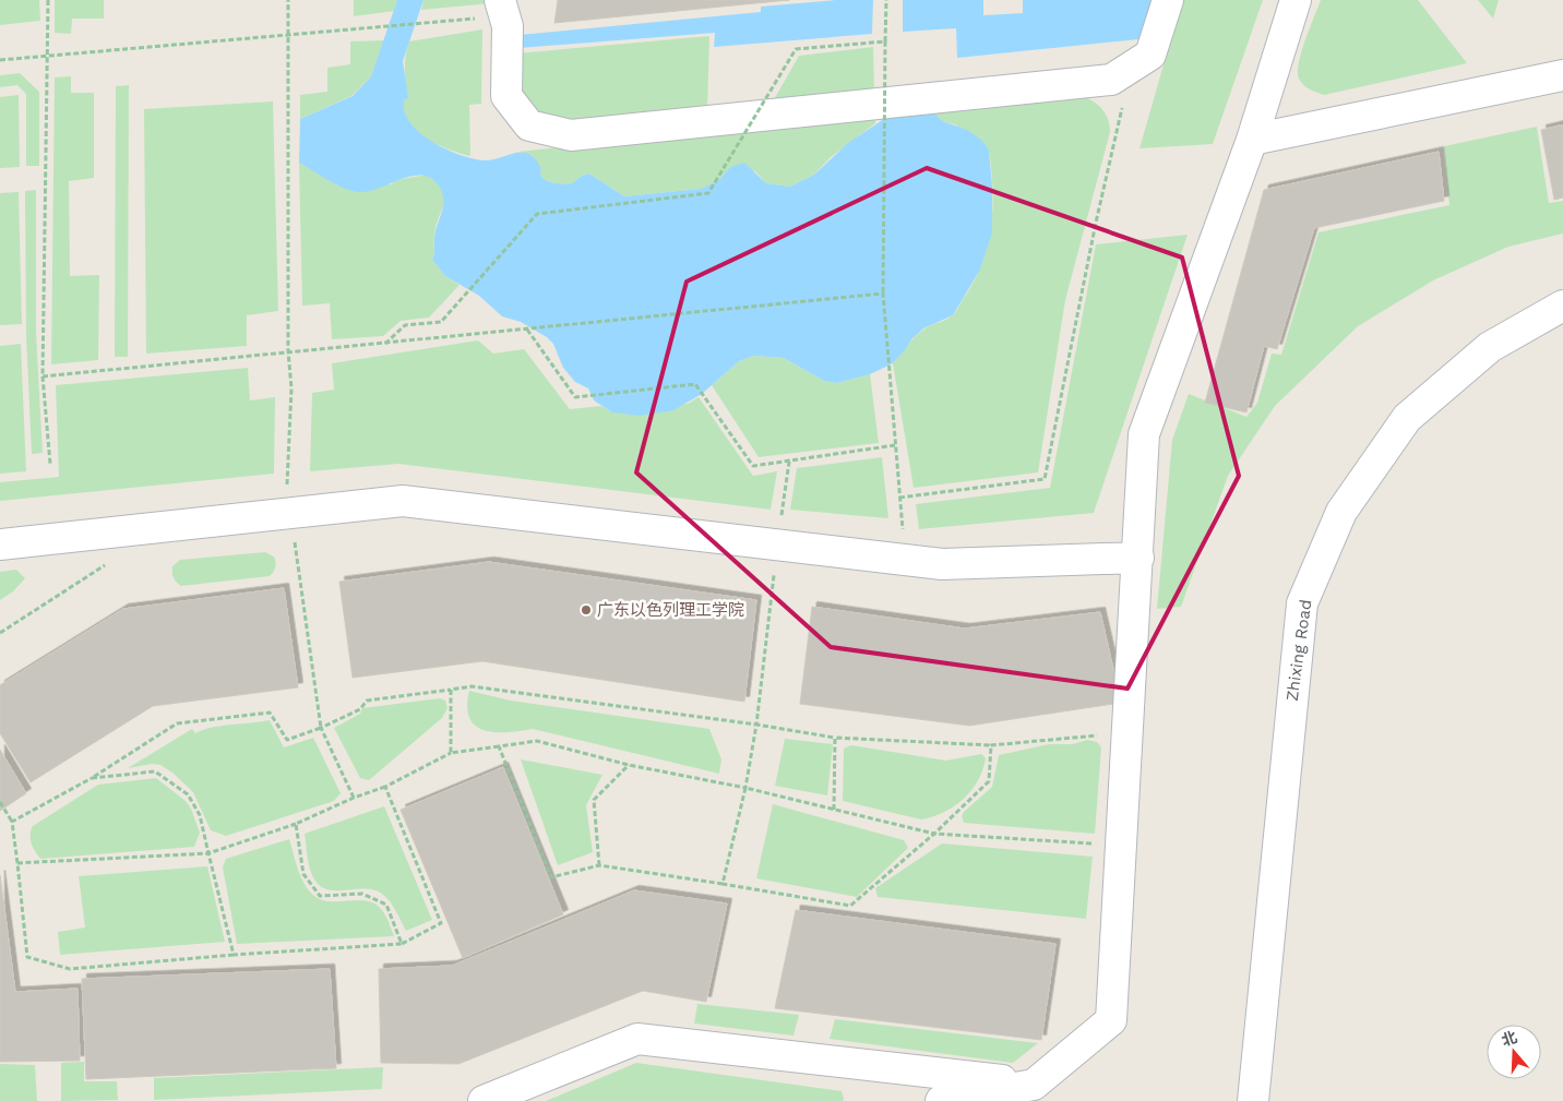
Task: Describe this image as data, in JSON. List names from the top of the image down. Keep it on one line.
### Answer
{"streets":{"street":["Zhixing Road"]},"places":["广东以色列理工学院"],"north":"top"}
